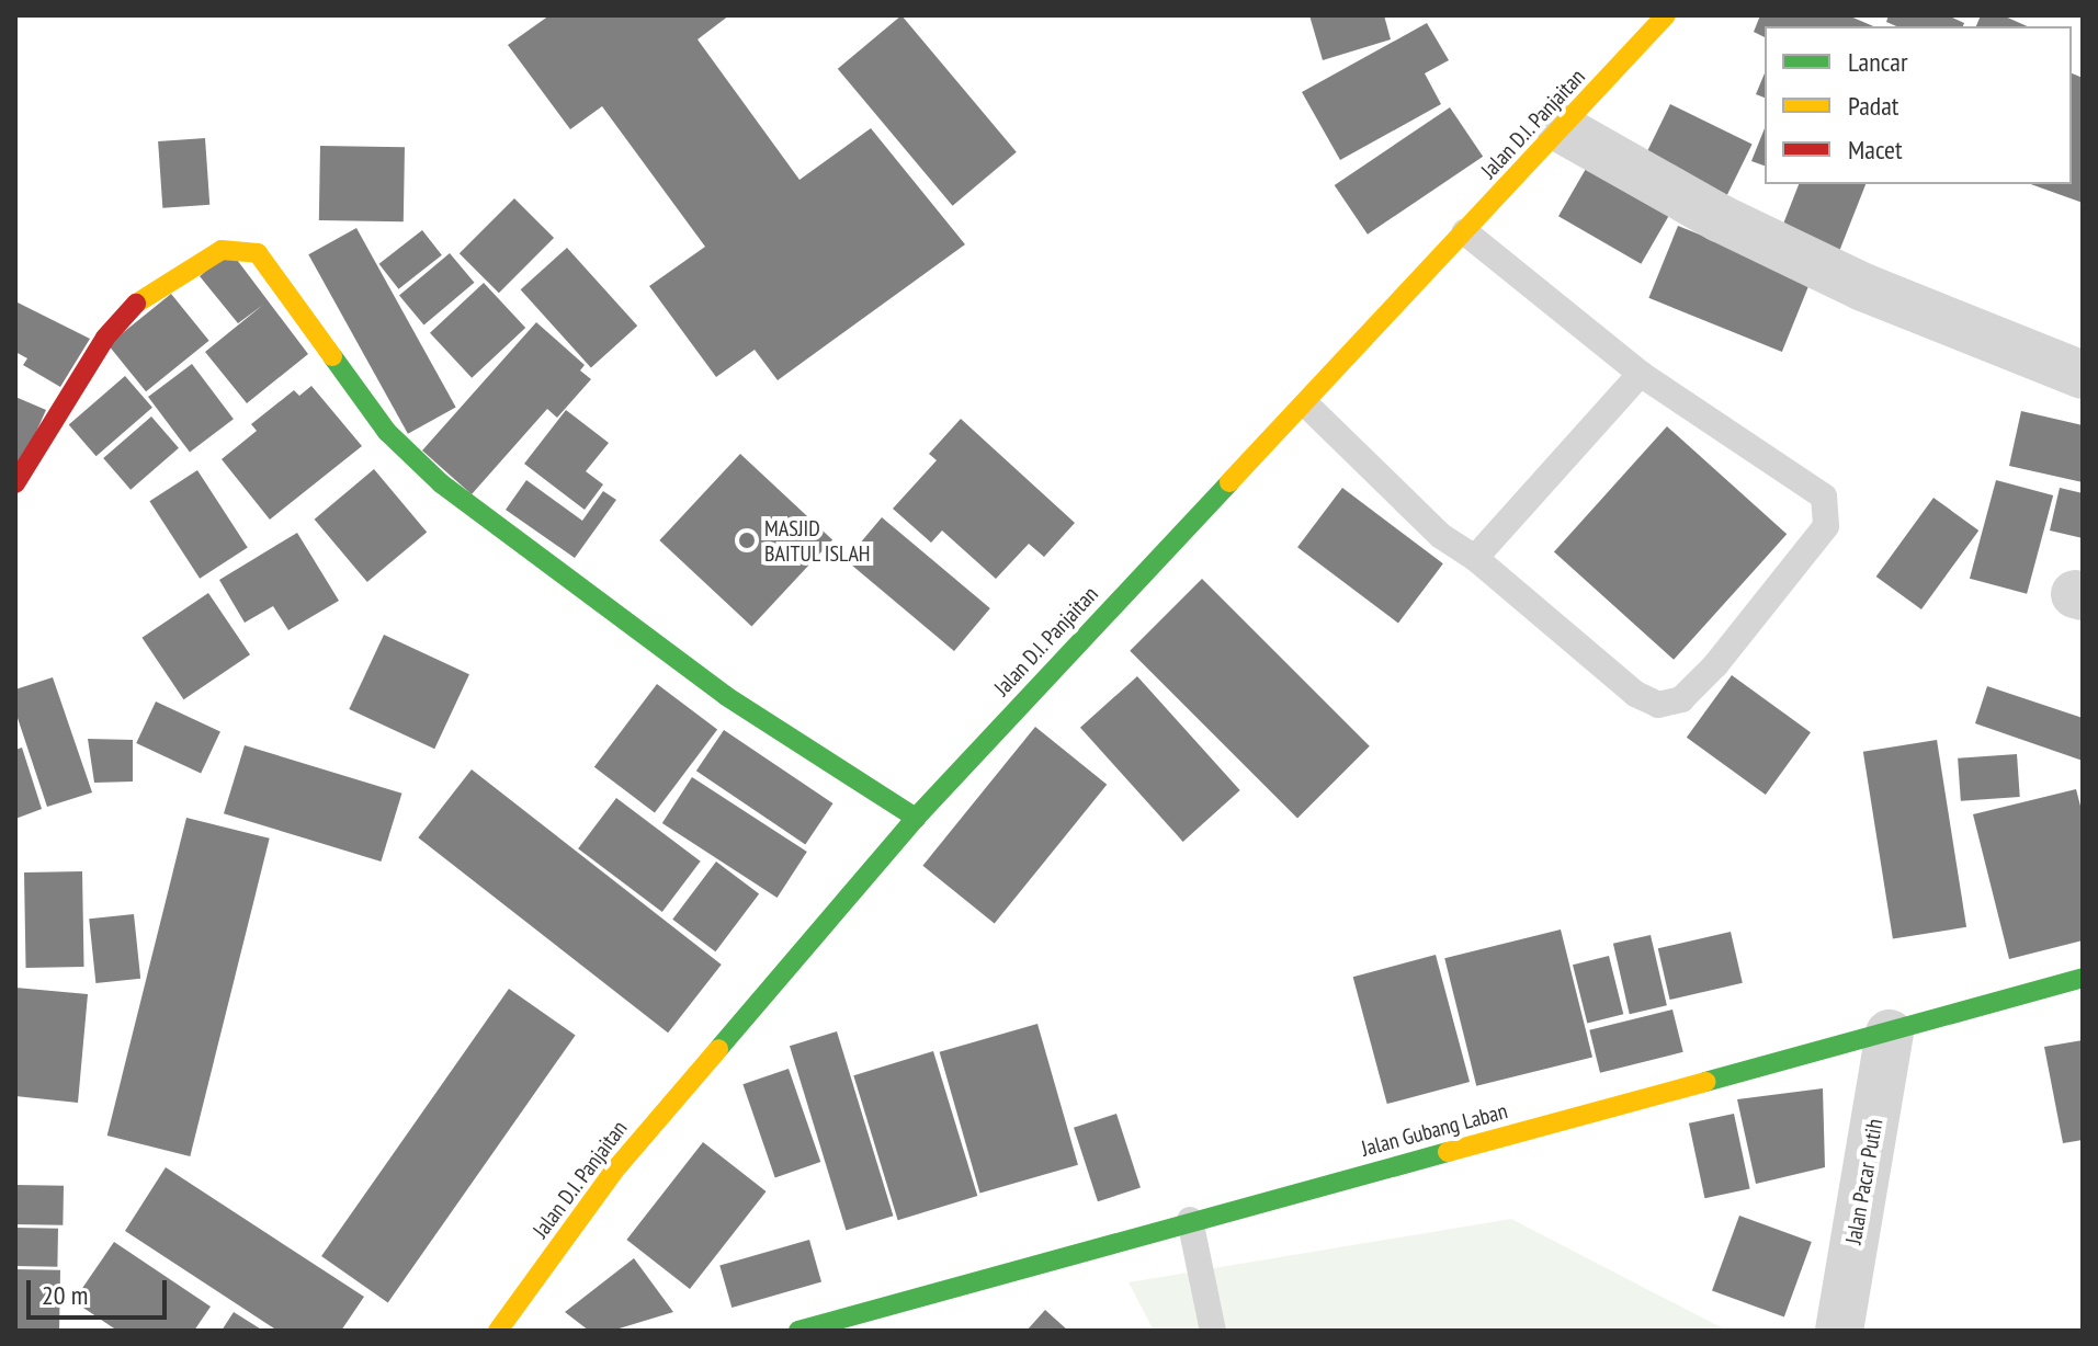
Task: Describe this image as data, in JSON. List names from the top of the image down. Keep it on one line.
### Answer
{"streets":{"street":["Jalan D.I. Panjaitan","Jalan Gubang Laban","Jalan Pacar Putih"]},"crossings":[["Jalan Gubang Laban","Jalan Pacar Putih"]],"places":["MASJID BAITUL ISLAH"],"legend":["Lancar","Padat","Macet"],"scale_bar":"20 m"}
